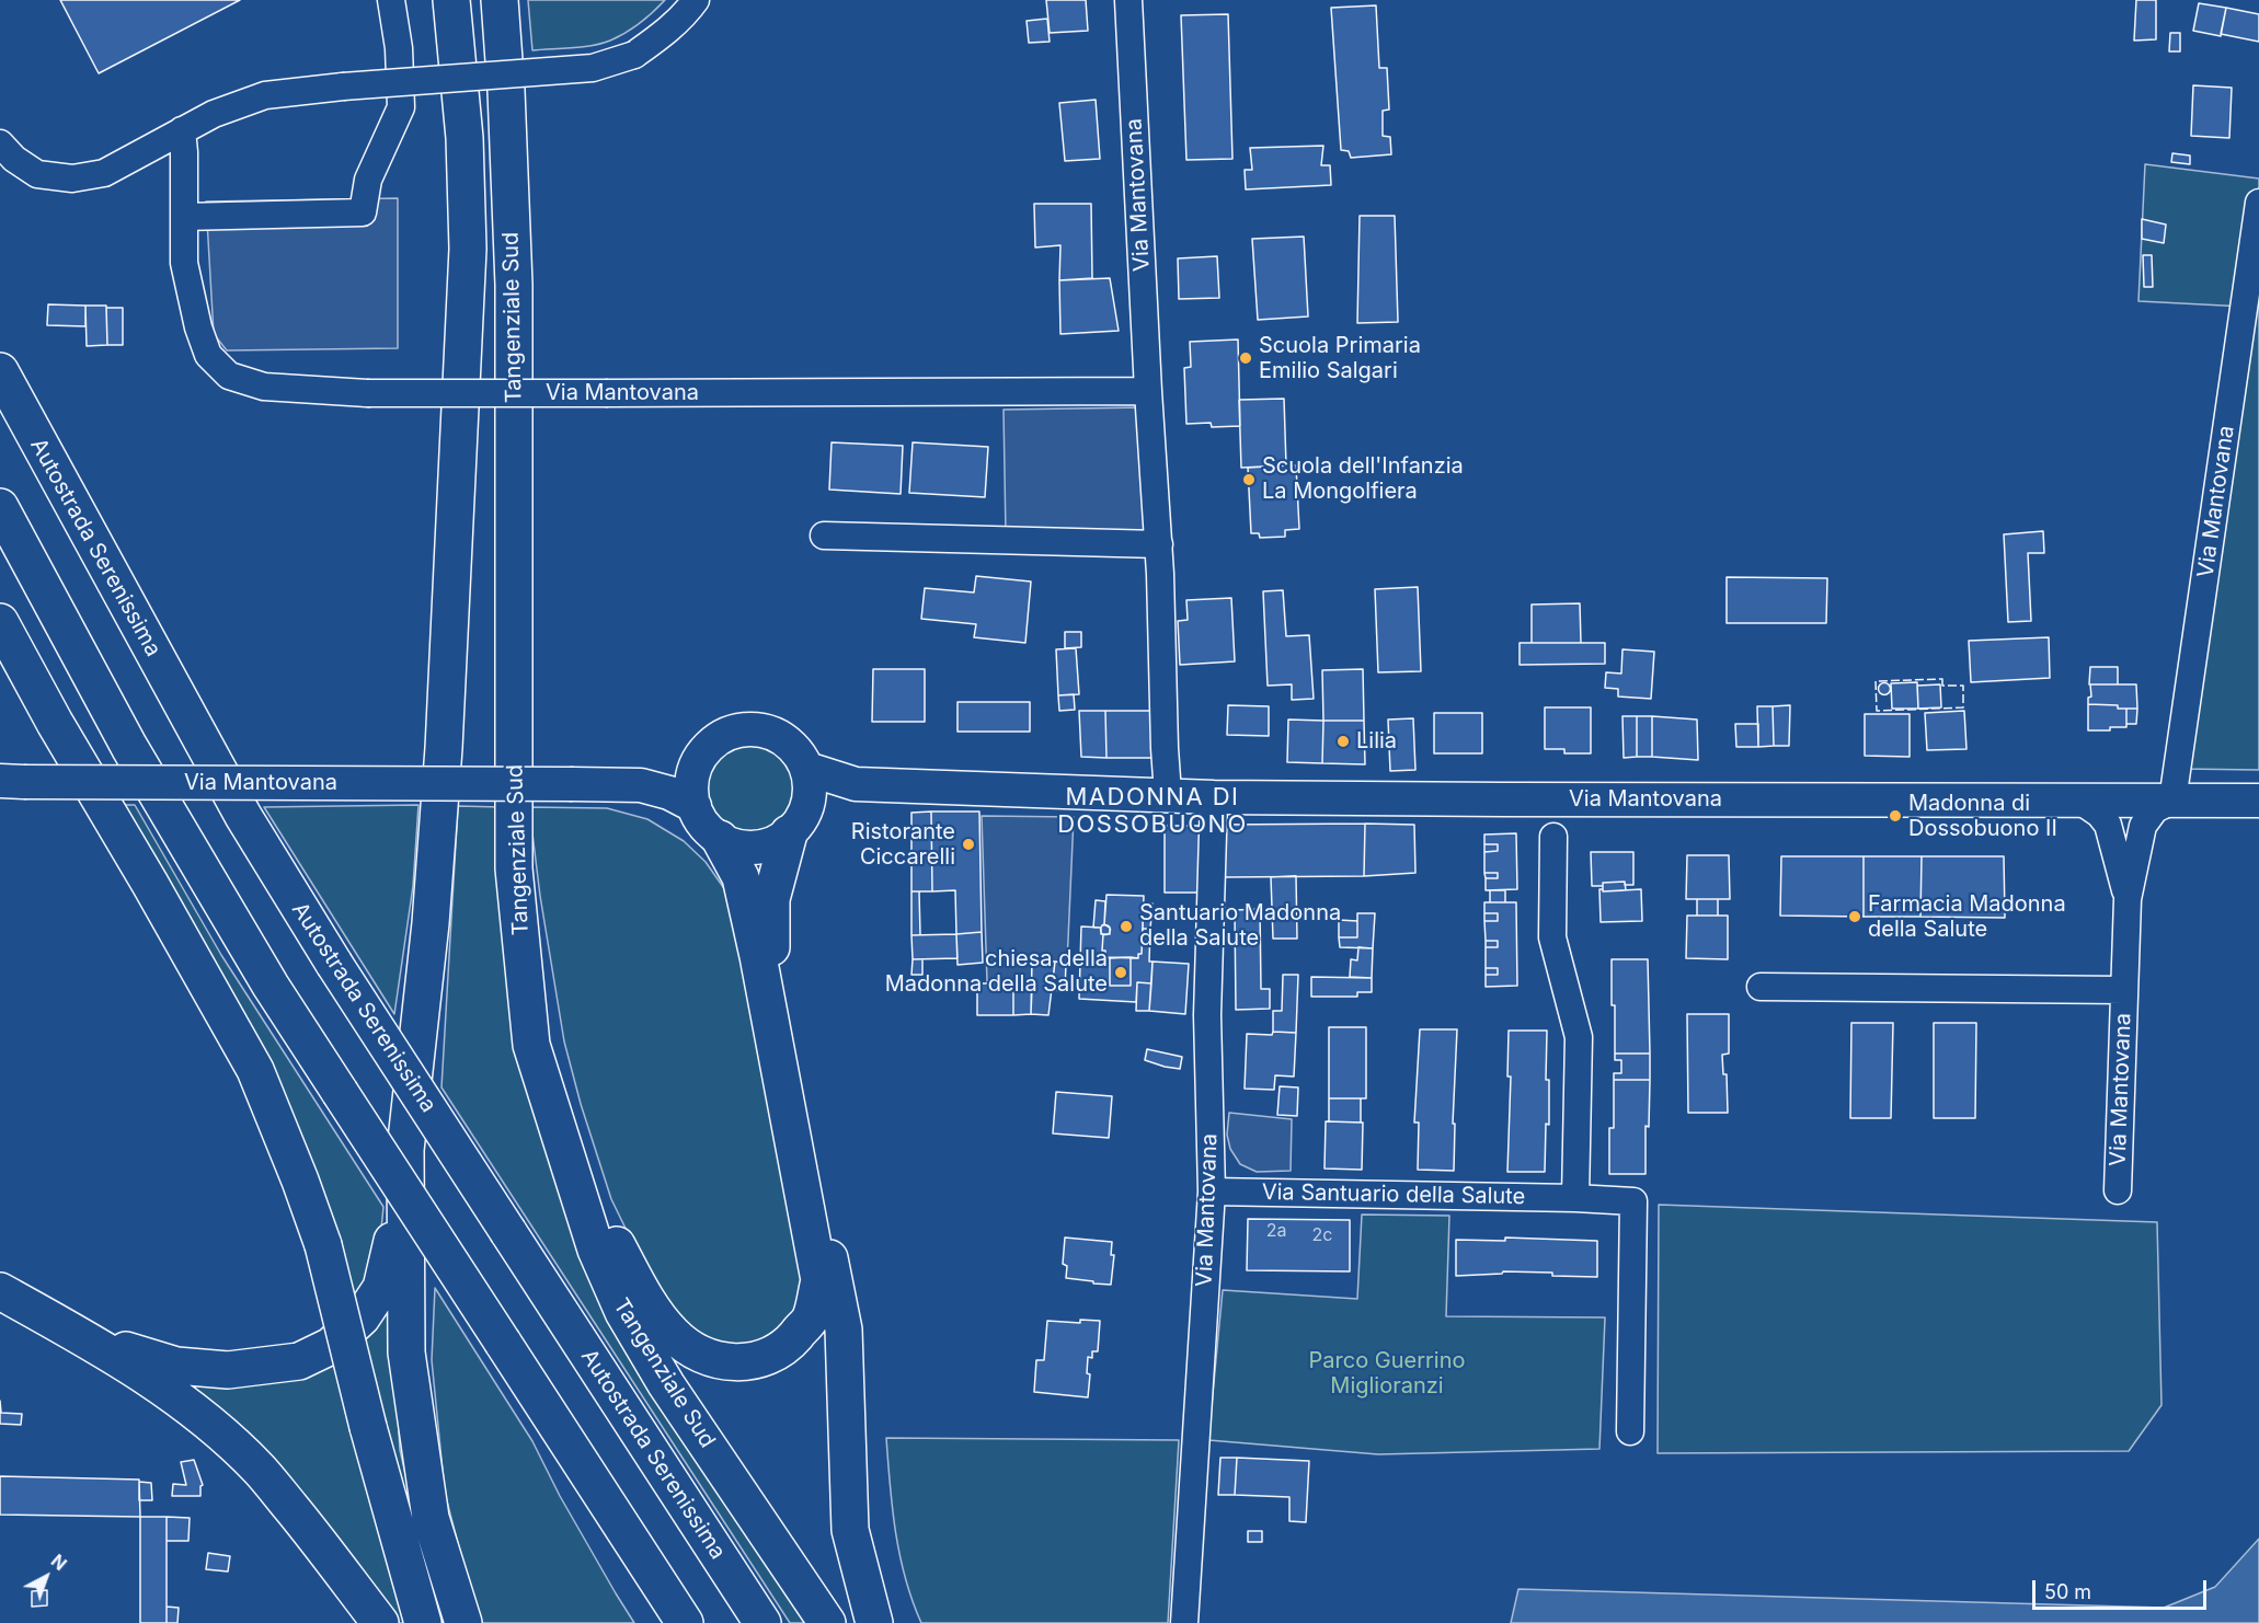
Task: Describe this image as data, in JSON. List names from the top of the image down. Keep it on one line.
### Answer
{"streets":{"highway":["Tangenziale Sud","Autostrada Serenissima"],"main road":["Via Mantovana"],"street":["Via Santuario della Salute"]},"crossings":[["Via Mantovana","Via Santuario della Salute"]],"districts":["MADONNA DI DOSSOBUONO"],"parks":["Parco Guerrino Miglioranzi"],"places":["Scuola Primaria Emilio Salgari","Scuola dell'Infanzia La Mongolfiera","Lilia","Madonna di Dossobuono II","Ristorante Ciccarelli","Farmacia Madonna della Salute","Santuario Madonna della Salute","chiesa della Madonna della Salute"],"house_numbers":["2a","2c"],"scale_bar":"50 m","north":"top right"}
